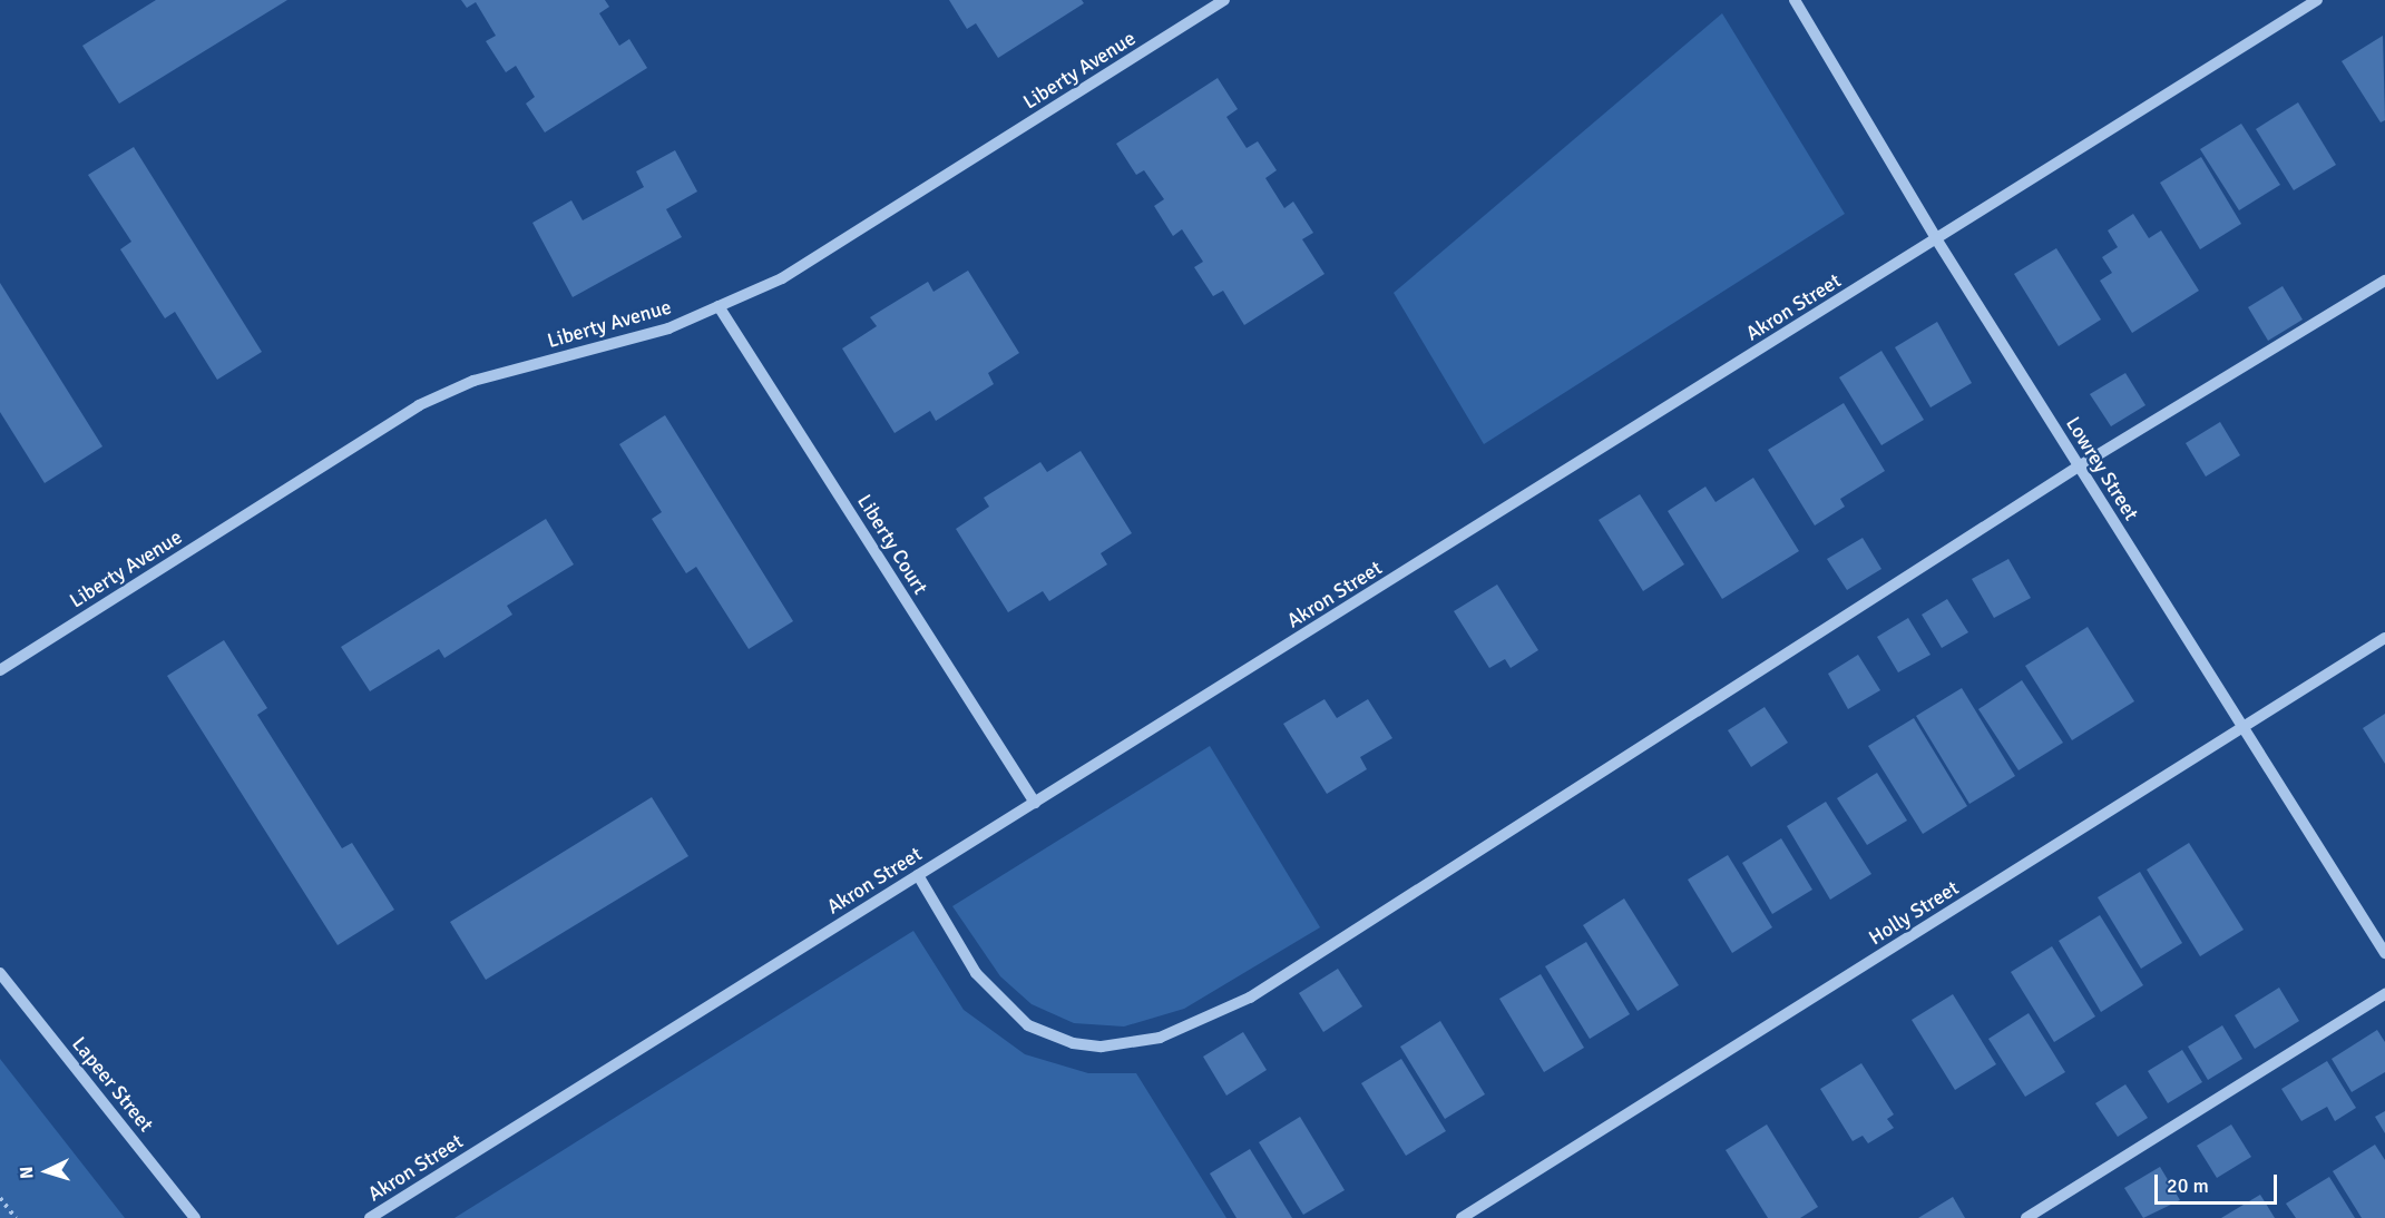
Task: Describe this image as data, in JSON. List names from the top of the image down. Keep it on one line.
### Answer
{"streets":{"street":["Liberty Avenue","Akron Street","Lowrey Street","Liberty Court","Holly Street","Lapeer Street"]},"crossings":[["Liberty Avenue","Liberty Court"],["Akron Street","Lowrey Street"],["Akron Street","Liberty Court"],["Lowrey Street","Holly Street"]],"scale_bar":"20 m","north":"left"}
